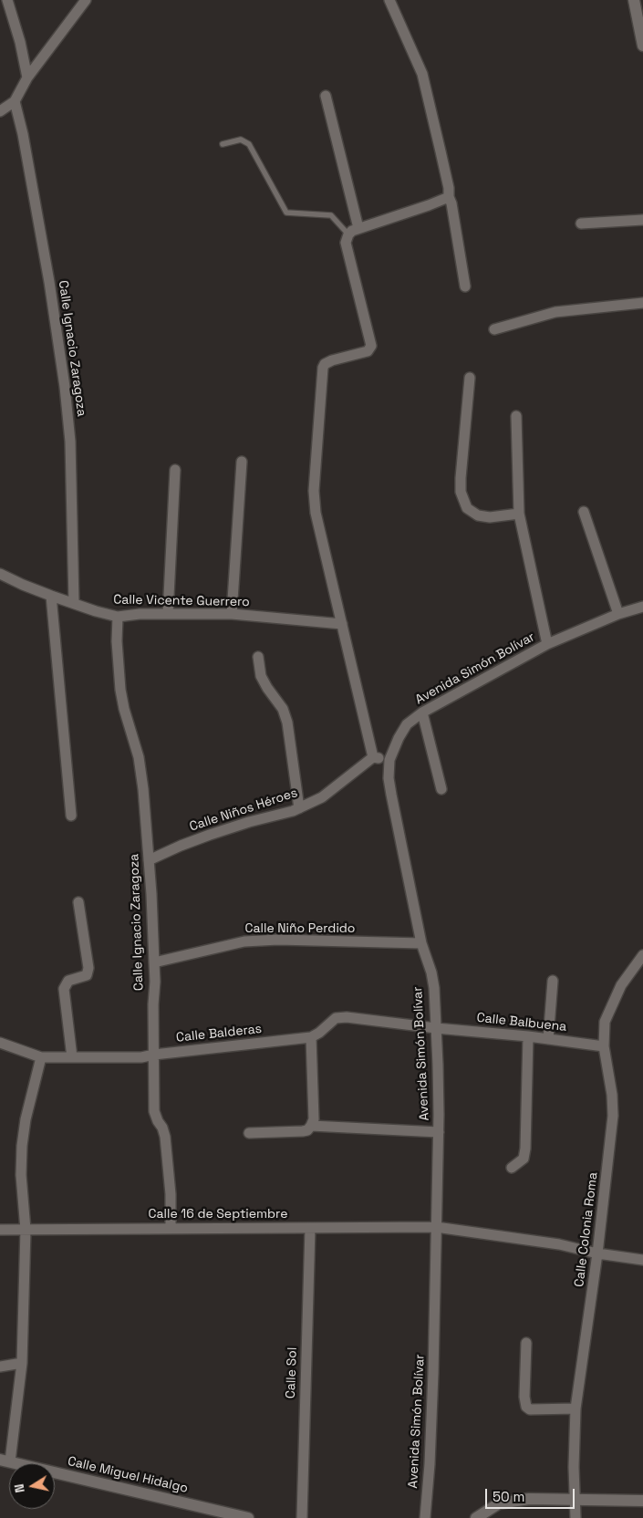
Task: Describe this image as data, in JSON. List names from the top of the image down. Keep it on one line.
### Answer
{"streets":{"street":["Calle Ignacio Zaragoza","Calle Vicente Guerrero","Avenida Simón Bolívar","Calle Niños Héroes","Calle Niño Perdido","Calle Balbuena","Calle Balderas","Calle 16 de Septiembre","Calle Colonia Roma","Calle Sol","Calle Miguel Hidalgo"]},"crossings":[["Calle Ignacio Zaragoza","Calle Vicente Guerrero"],["Calle Ignacio Zaragoza","Calle Niños Héroes"],["Calle Ignacio Zaragoza","Calle Niño Perdido"],["Calle Ignacio Zaragoza","Calle Balderas"],["Calle Ignacio Zaragoza","Calle 16 de Septiembre"],["Avenida Simón Bolívar","Calle Niño Perdido"],["Avenida Simón Bolívar","Calle Balbuena"],["Avenida Simón Bolívar","Calle 16 de Septiembre"],["Calle Balbuena","Calle Colonia Roma"],["Calle 16 de Septiembre","Calle Colonia Roma"],["Calle 16 de Septiembre","Calle Sol"]],"scale_bar":"50 m","north":"left"}
